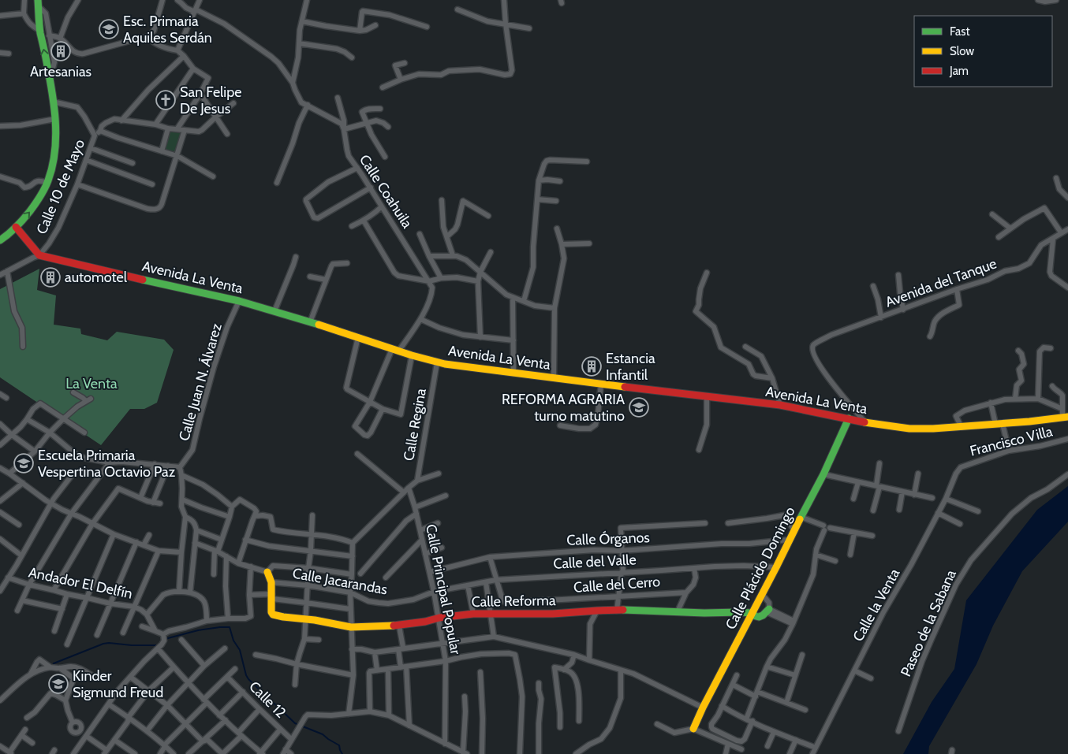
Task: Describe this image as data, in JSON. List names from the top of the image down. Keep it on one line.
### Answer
{"streets":{"main road":["Avenida La Venta","Calle Plácido Domingo","Calle Reforma"],"street":["Calle 10 de Mayo","Calle Coahuila","Avenida del Tanque","Calle Juan N. Álvarez","Calle Regina","Francisco Villa","Calle Órganos","Calle del Valle","Calle Jacarandas","Andador El Delfín","Calle del Cerro","Calle Principal Popular","Calle la Venta","Paseo de la Sabana","Calle 12"]},"crossings":[["Calle 10 de Mayo","Avenida La Venta"],["Avenida La Venta","Avenida del Tanque"],["Avenida La Venta","Calle Juan N. Álvarez"],["Avenida La Venta","Calle Regina"],["Avenida La Venta","Calle Plácido Domingo"],["Calle Regina","Calle Principal Popular"],["Francisco Villa","Calle la Venta"],["Calle Órganos","Calle Plácido Domingo"],["Calle Órganos","Calle Principal Popular"],["Calle del Valle","Calle Plácido Domingo"],["Calle del Valle","Calle Jacarandas"],["Calle del Valle","Calle del Cerro"],["Calle Plácido Domingo","Calle Reforma"],["Calle Jacarandas","Calle del Cerro"],["Calle Jacarandas","Calle Principal Popular"],["Calle Jacarandas","Calle Reforma"],["Calle Principal Popular","Calle Reforma"]],"parks":["La Venta"],"places":{"school or university":["Esc. Primaria Aquiles Serdán","REFORMA AGRARIA turno matutino","Escuela Primaria Vespertina Octavio Paz","Kinder Sigmund Freud"],"building":["Artesanias","automotel","Estancia Infantil"],"church":["San Felipe De Jesus"]},"legend":["Fast","Slow","Jam"]}
